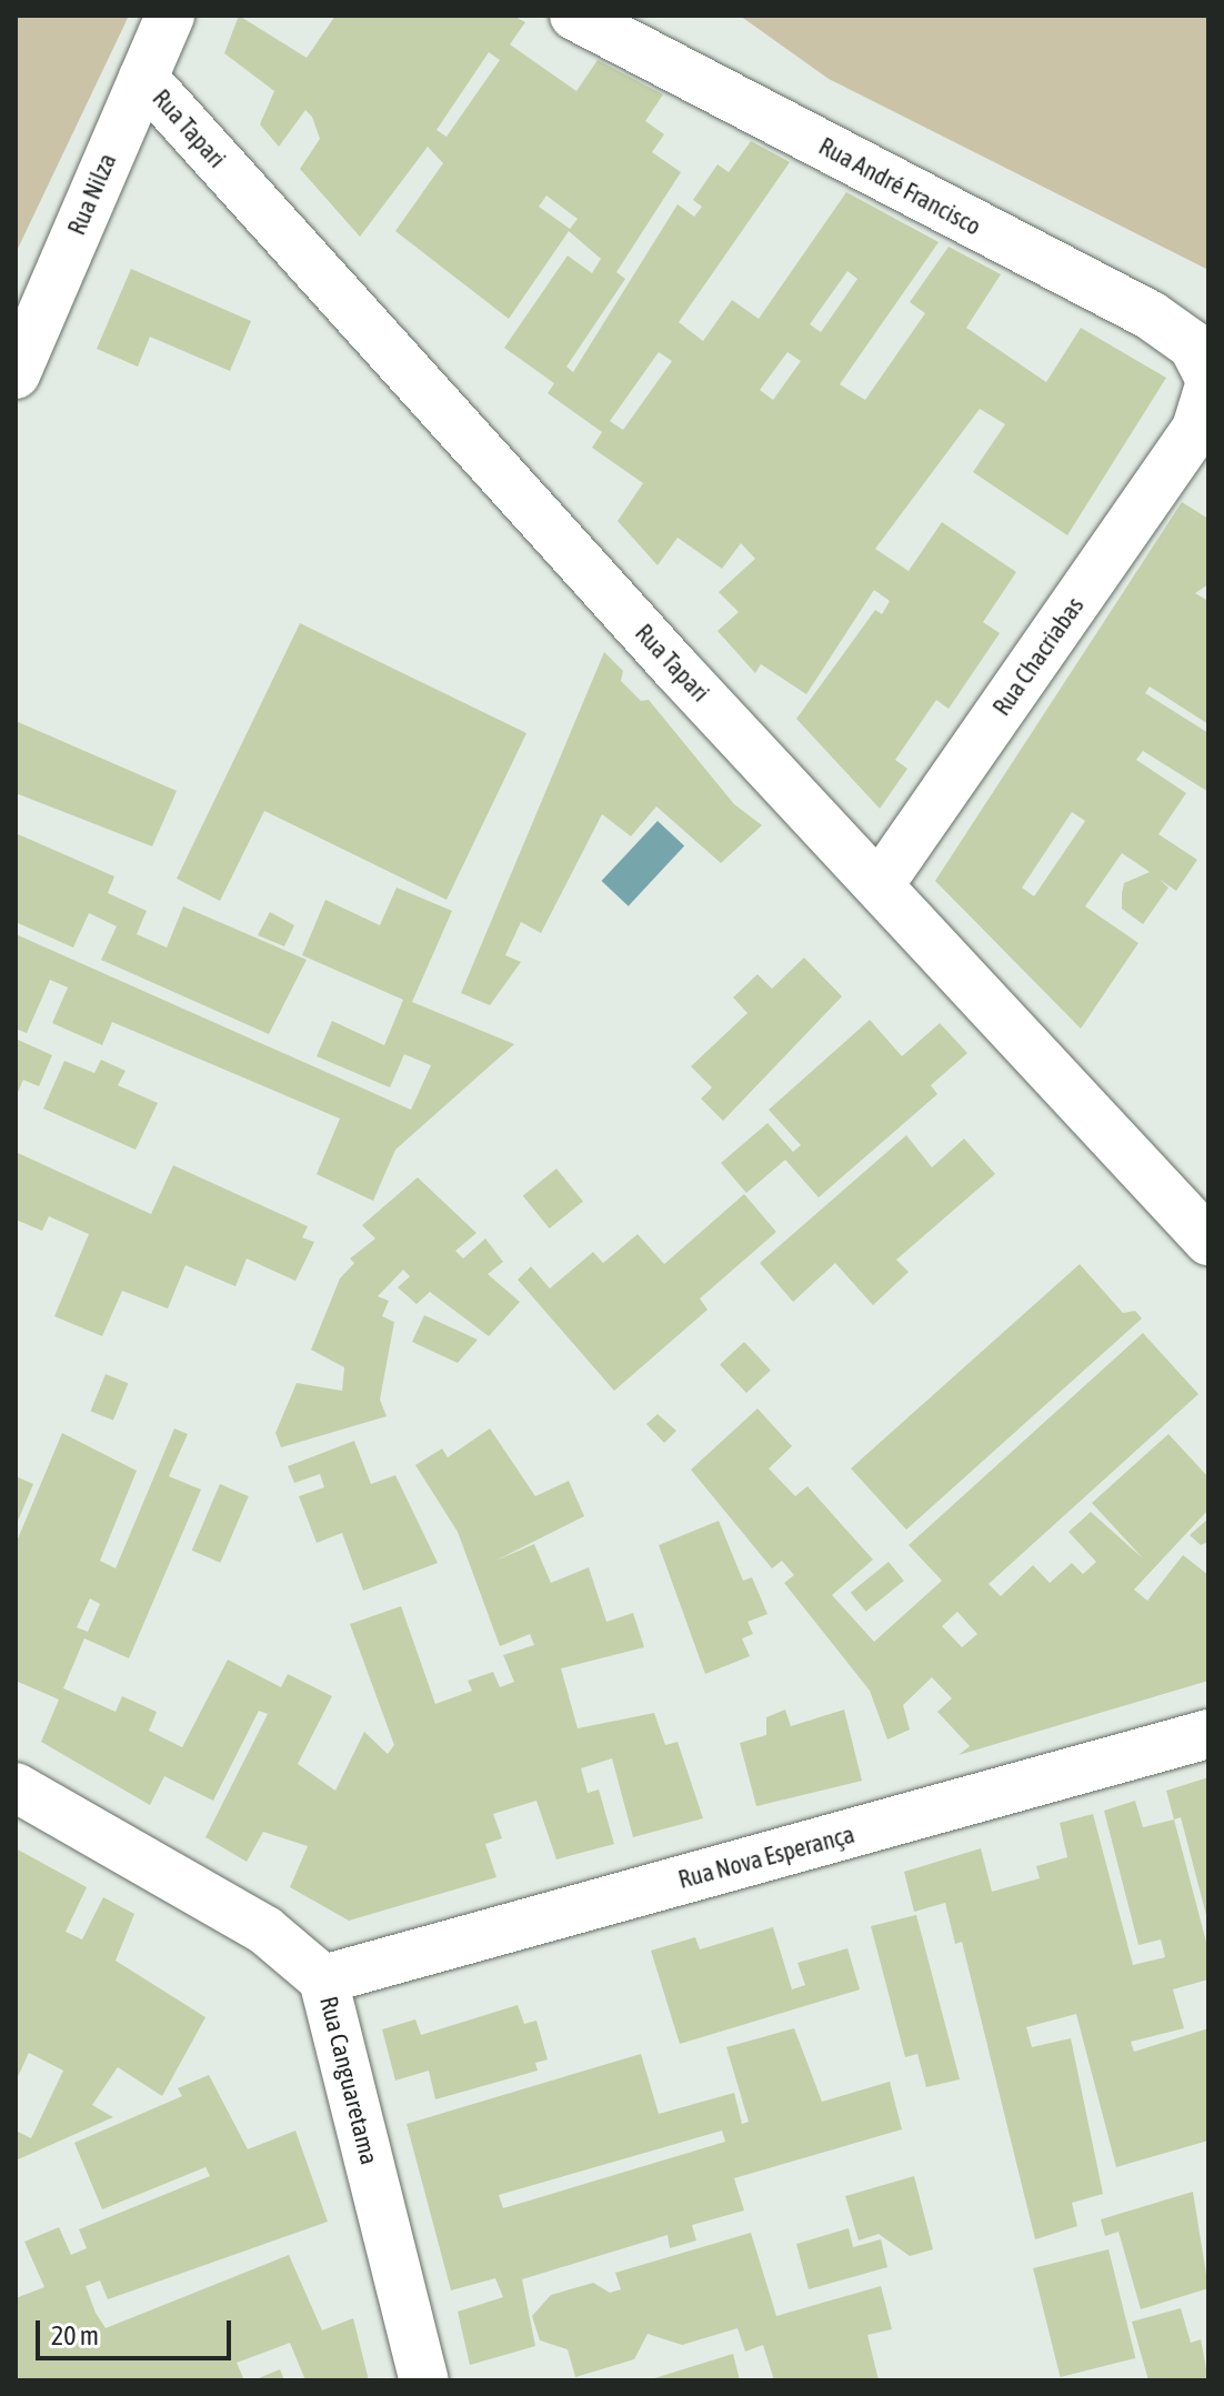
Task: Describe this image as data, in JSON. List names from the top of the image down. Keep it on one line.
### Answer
{"streets":{"street":["Rua Tapari","Rua André Francisco","Rua Nilza","Rua Chacriabas","Rua Nova Esperança","Rua Canguaretama"]},"crossings":[["Rua Tapari","Rua Nilza"],["Rua Tapari","Rua Chacriabas"],["Rua Nova Esperança","Rua Canguaretama"]],"scale_bar":"20 m"}
